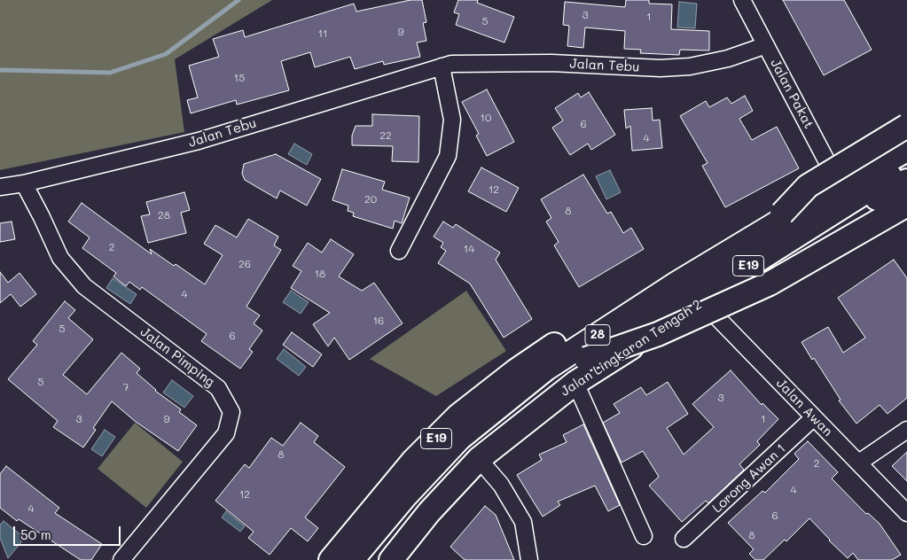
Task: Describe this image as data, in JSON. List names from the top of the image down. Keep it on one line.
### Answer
{"streets":{"highway":["E19","28","Jalan Lingkaran Tengah 2"],"street":["Jalan Tebu","Jalan Pakat","Jalan Pimping","Jalan Awan","Lorong Awan 1"]},"crossings":[["Jalan Tebu","Jalan Pakat"],["Jalan Tebu","Jalan Pimping"],["Jalan Pakat","Jalan Lingkaran Tengah 2"],["E19","Jalan Lingkaran Tengah 2"],["Jalan Lingkaran Tengah 2","Jalan Awan"],["Jalan Awan","Lorong Awan 1"]],"house_numbers":["3","1","5","9","11","15","10","6","22","4","12","20","8","28","2","14","26","18","4","16","5","6","5","7","3","3","9","1","8","2","4","12","4","6","8"],"scale_bar":"50 m"}
